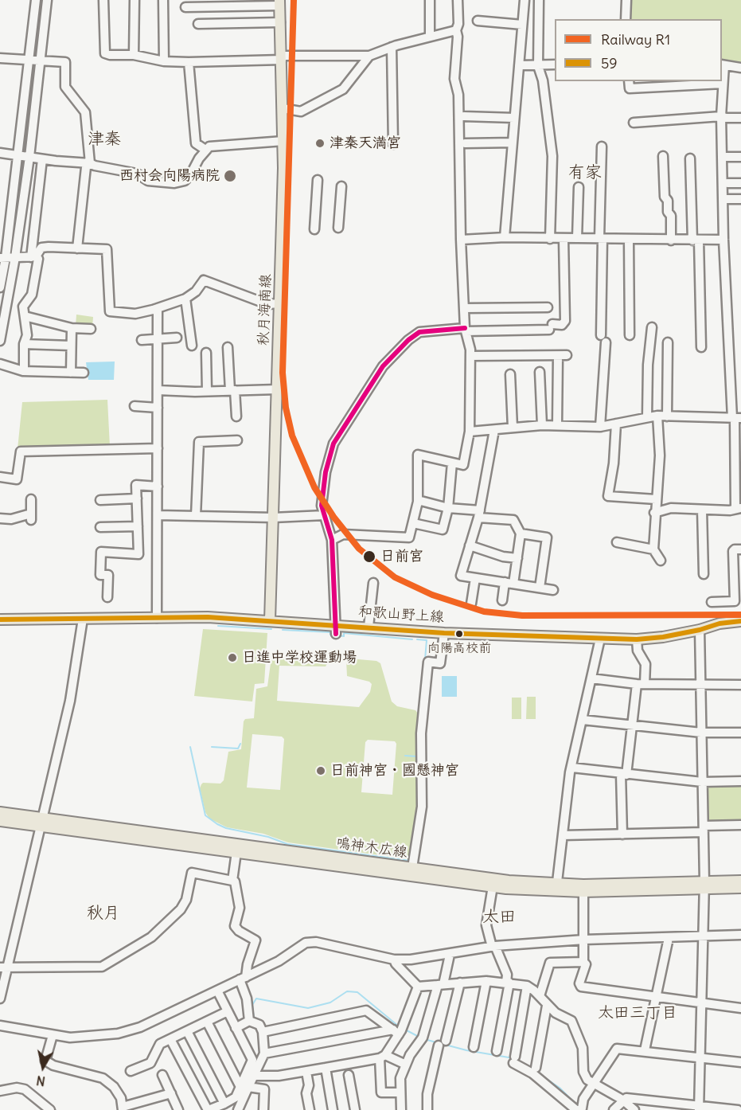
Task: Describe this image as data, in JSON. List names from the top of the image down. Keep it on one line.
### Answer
{"streets":{"main road":["秋月海南線","和歌山野上線","鳴神木広線"]},"crossings":[["秋月海南線","和歌山野上線"]],"districts":["津秦","有家","秋月","太田","太田三丁目"],"places":["津秦天満宮","西村会向陽病院","日前宮","向陽高校前","日進中学校運動場","日前神宮・國懸神宮"],"lines":["rail line R1","transit line 59"],"legend":["Railway R1","59"],"north":"bottom"}
